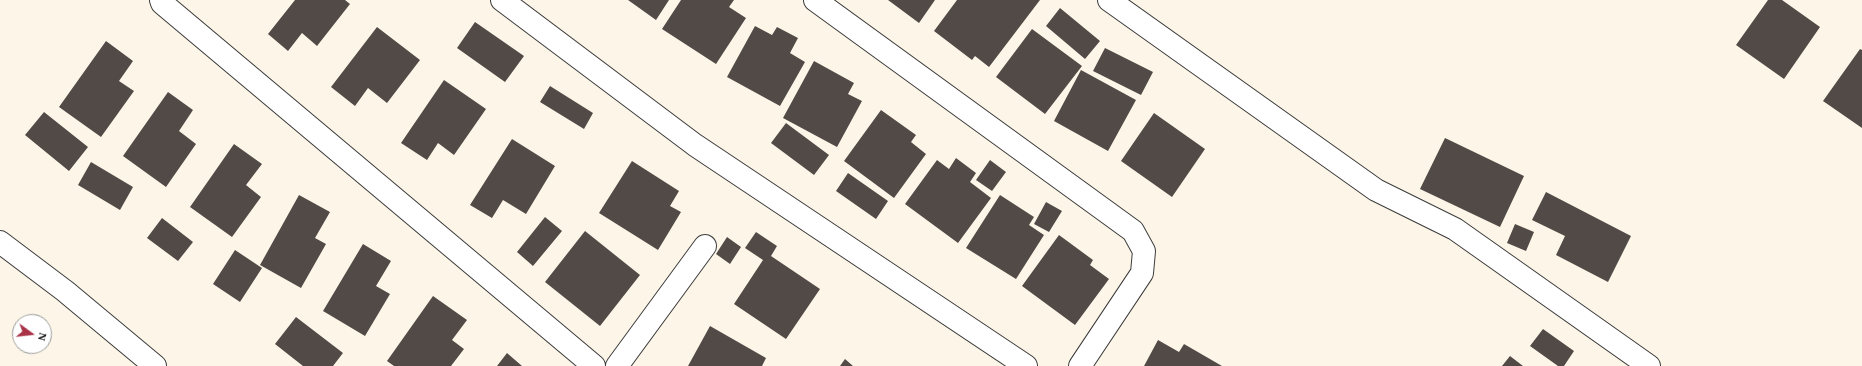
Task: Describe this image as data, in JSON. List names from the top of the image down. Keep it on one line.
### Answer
{"north":"right"}
